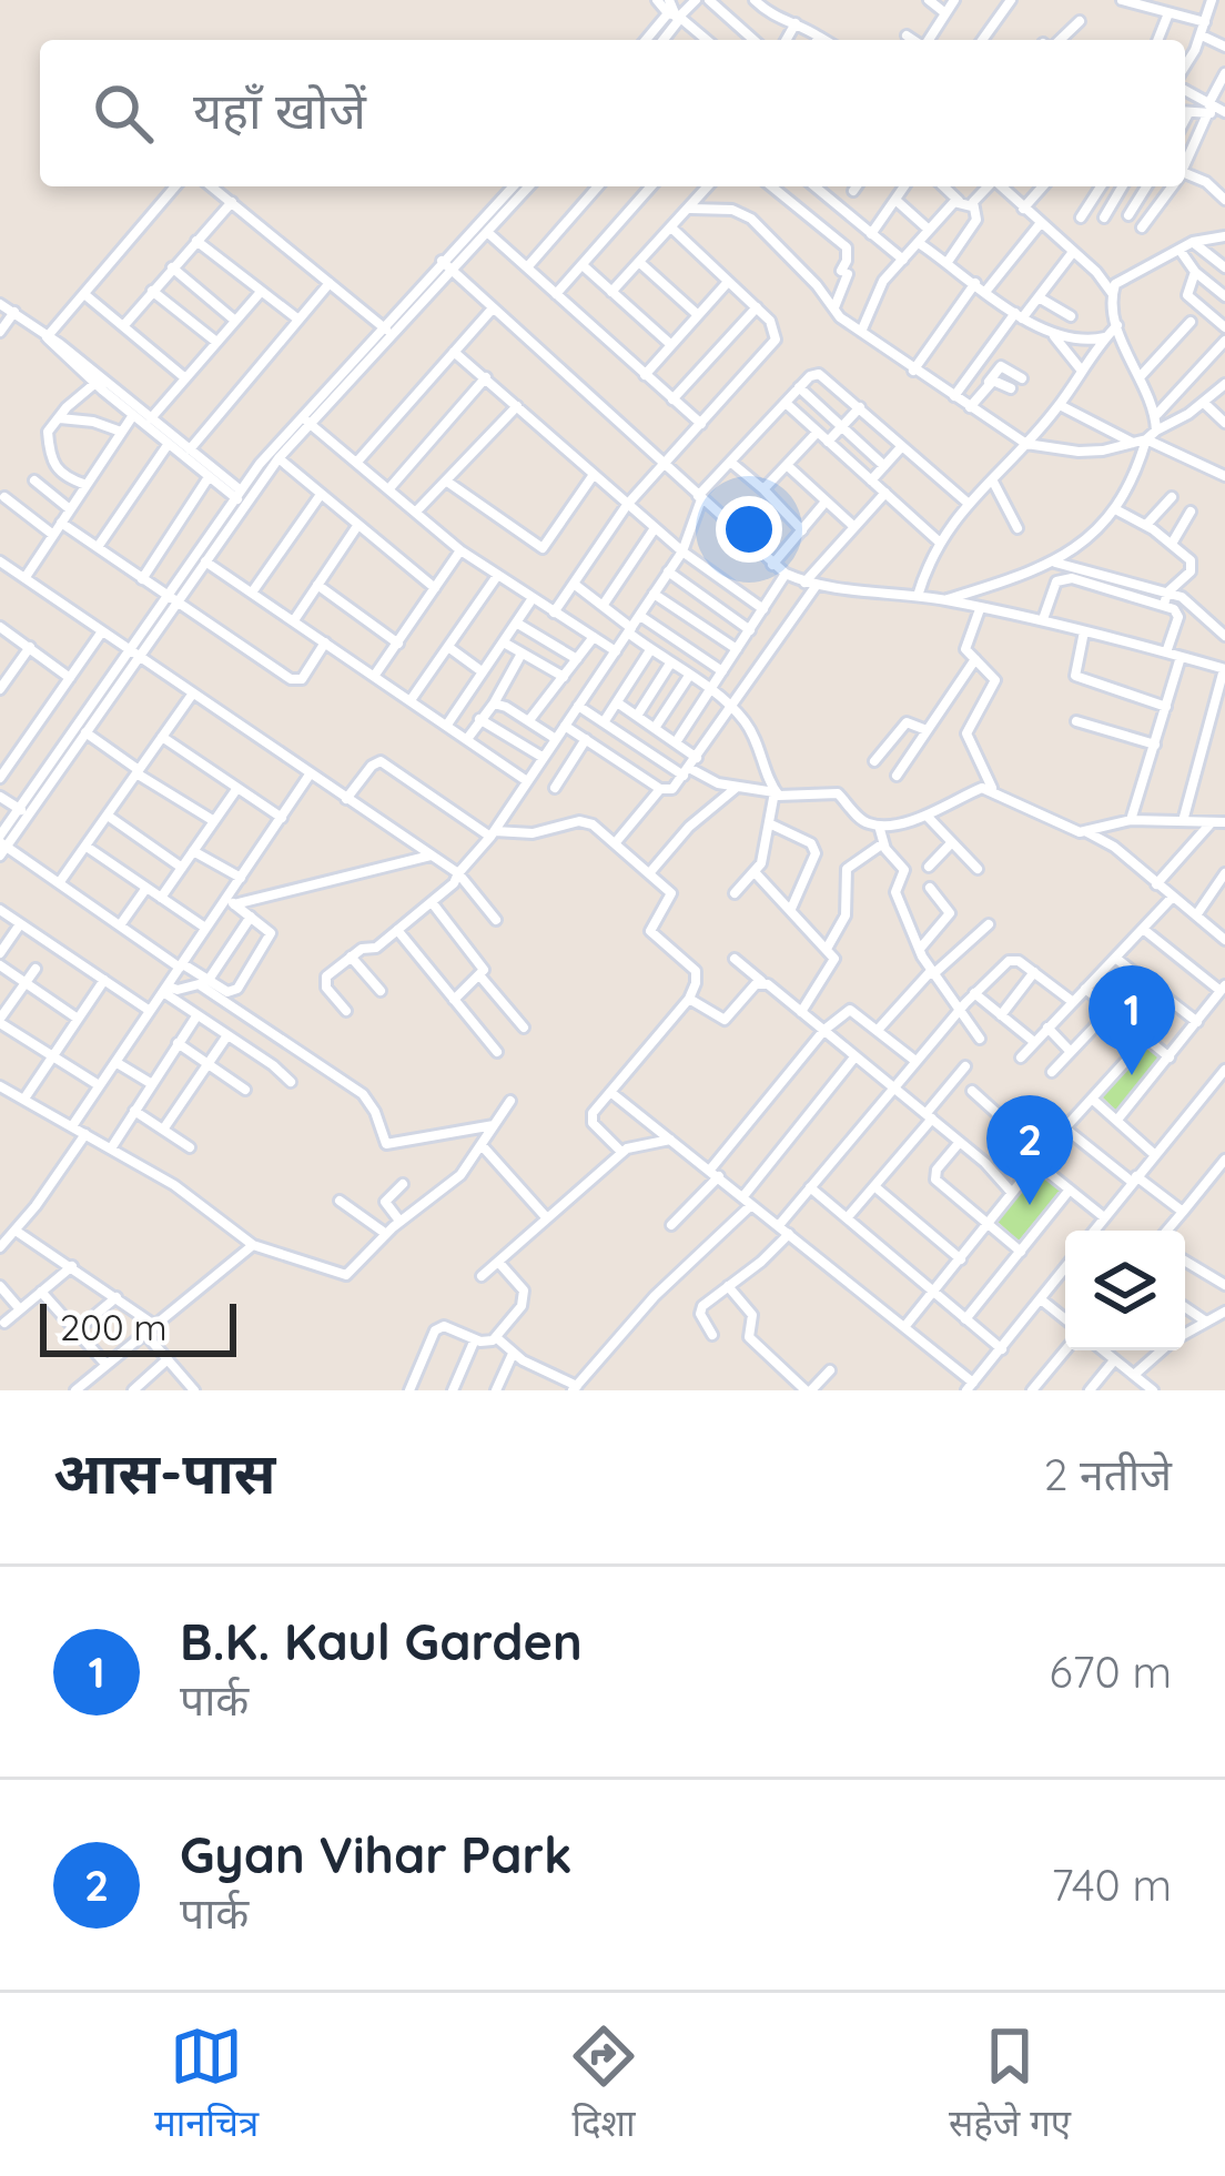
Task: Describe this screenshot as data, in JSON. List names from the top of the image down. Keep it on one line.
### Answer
{"scale_bar":"200 m","page":{"search":"यहाँ खोजें","pins":["1","2"],"scale":"200 m","heading":["आस-पास","2 नतीजे"],"list":[{"mark":"1","name":"B.K. Kaul Garden","note":"पार्क","value":"670 m"},{"mark":"2","name":"Gyan Vihar Park","note":"पार्क","value":"740 m"}],"nav":["मानचित्र","दिशा","सहेजे गए"]}}
